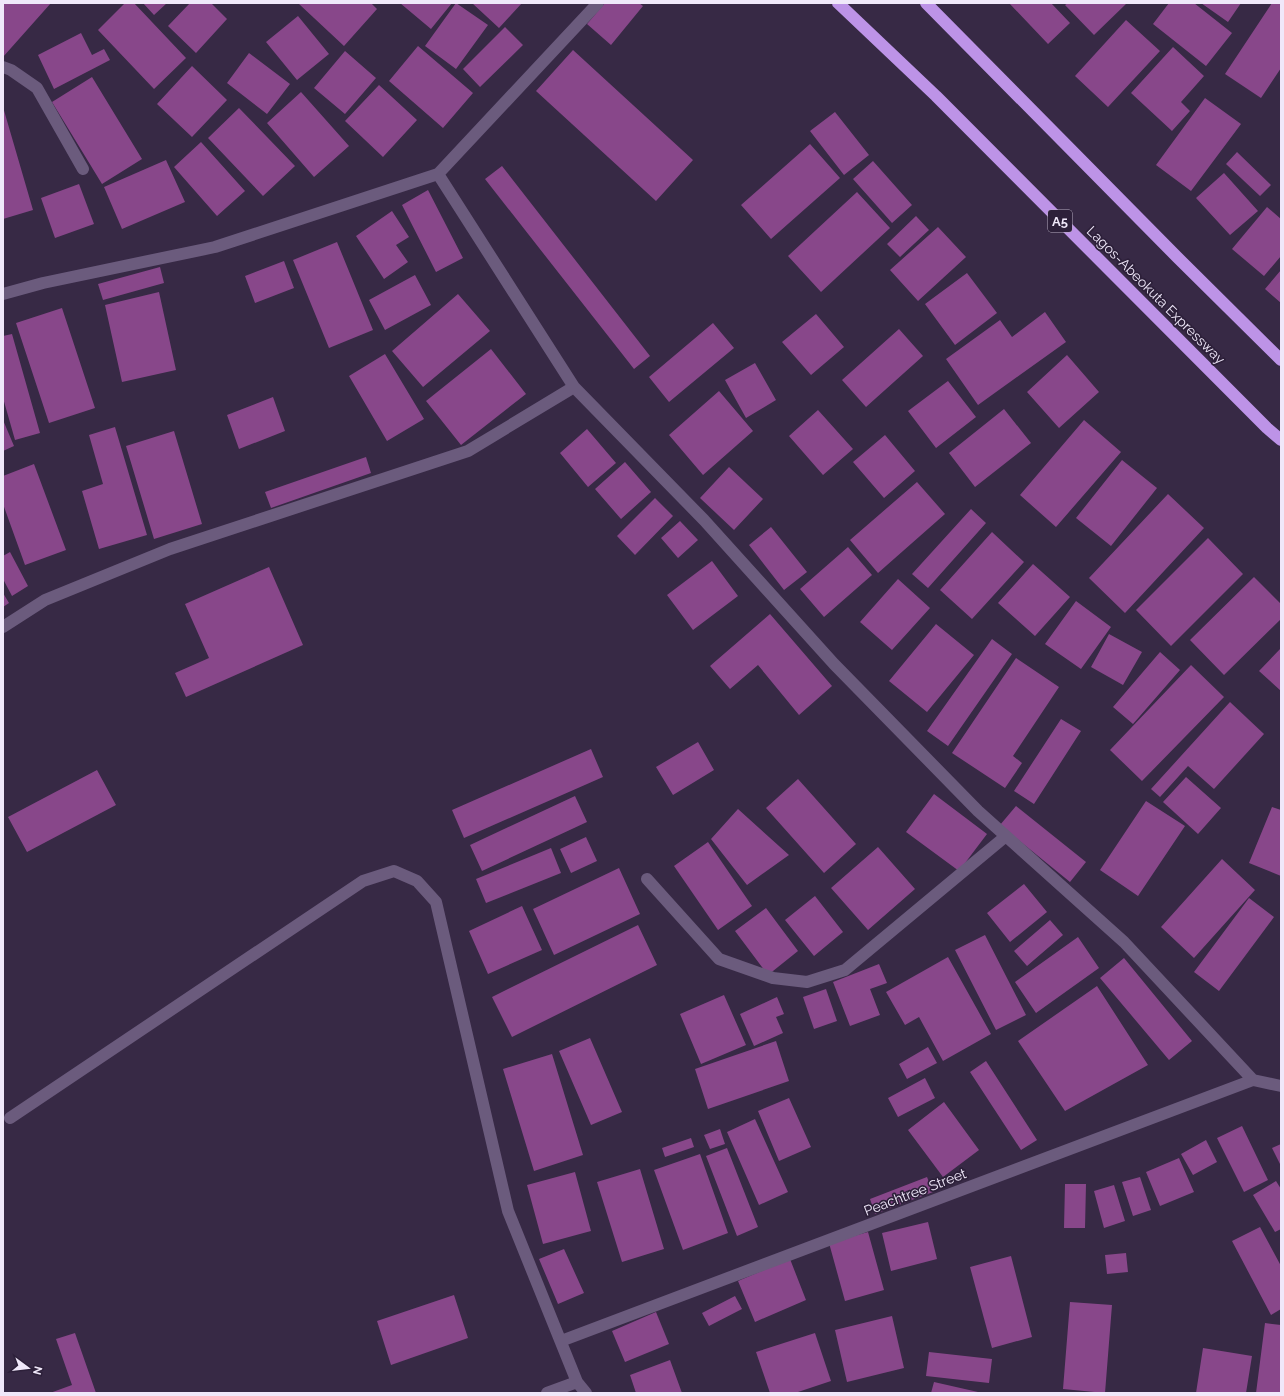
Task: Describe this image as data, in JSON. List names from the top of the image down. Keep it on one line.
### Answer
{"streets":{"highway":["A5","Lagos-Abeokuta Expressway"],"street":["Peachtree Street"]},"north":"right"}
